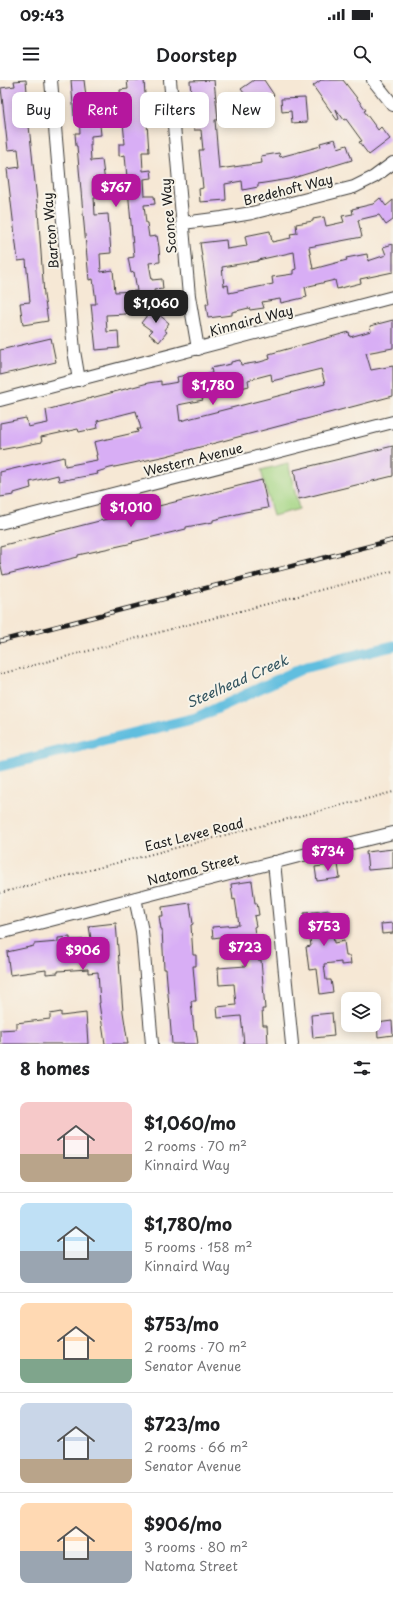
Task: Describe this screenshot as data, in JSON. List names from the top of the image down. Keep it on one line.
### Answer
{"streets":{"street":["Bredehoft Way","Sconce Way","Barton Way","Kinnaird Way","Western Avenue","Natoma Street"],"path":["East Levee Road"]},"crossings":[["Bredehoft Way","Sconce Way"],["Sconce Way","Kinnaird Way"],["Barton Way","Kinnaird Way"]],"water":["Steelhead Creek"],"page":{"status":"09:43","header":"Doorstep","chip":["Buy","Rent","Filters","New"],"price":["$767","$1,060","$1,780","$1,010","$734","$753","$723","$906"],"heading":"8 homes","list":[{"name":"$1,060/mo","note":"2 rooms · 70 m² · Kinnaird Way"},{"name":"$1,780/mo","note":"5 rooms · 158 m² · Kinnaird Way"},{"name":"$753/mo","note":"2 rooms · 70 m² · Senator Avenue"},{"name":"$723/mo","note":"2 rooms · 66 m² · Senator Avenue"},{"name":"$906/mo","note":"3 rooms · 80 m² · Natoma Street"}]}}
